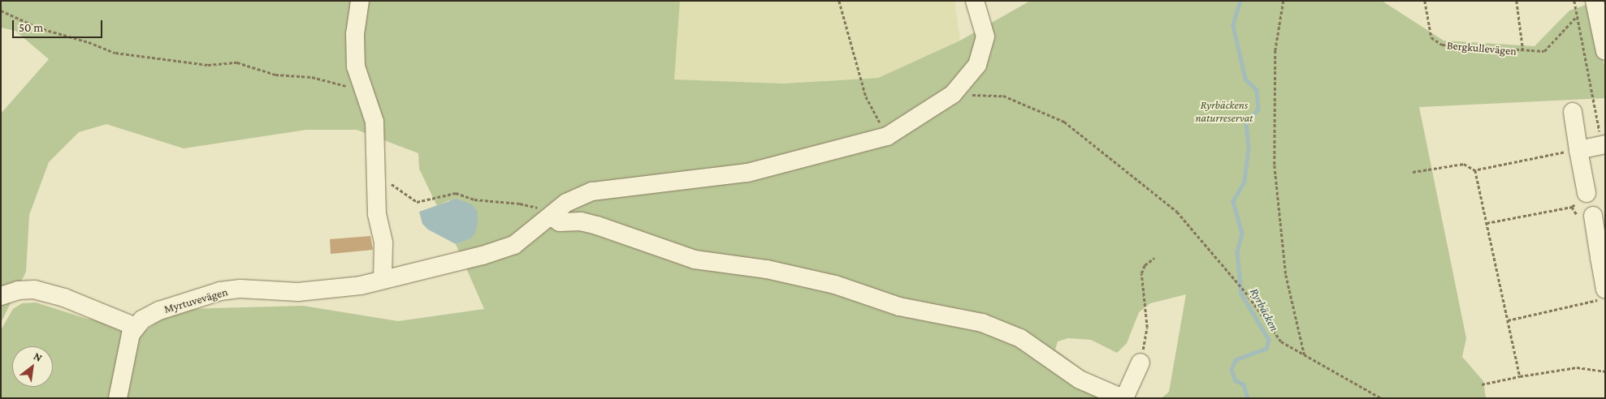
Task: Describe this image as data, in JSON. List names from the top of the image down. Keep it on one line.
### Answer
{"streets":{"street":["Myrtuvevägen"],"path":["Bergkullevägen"]},"water":["Ryrbäcken"],"parks":["Ryrbäckens naturreservat"],"scale_bar":"50 m","north":"top right"}
